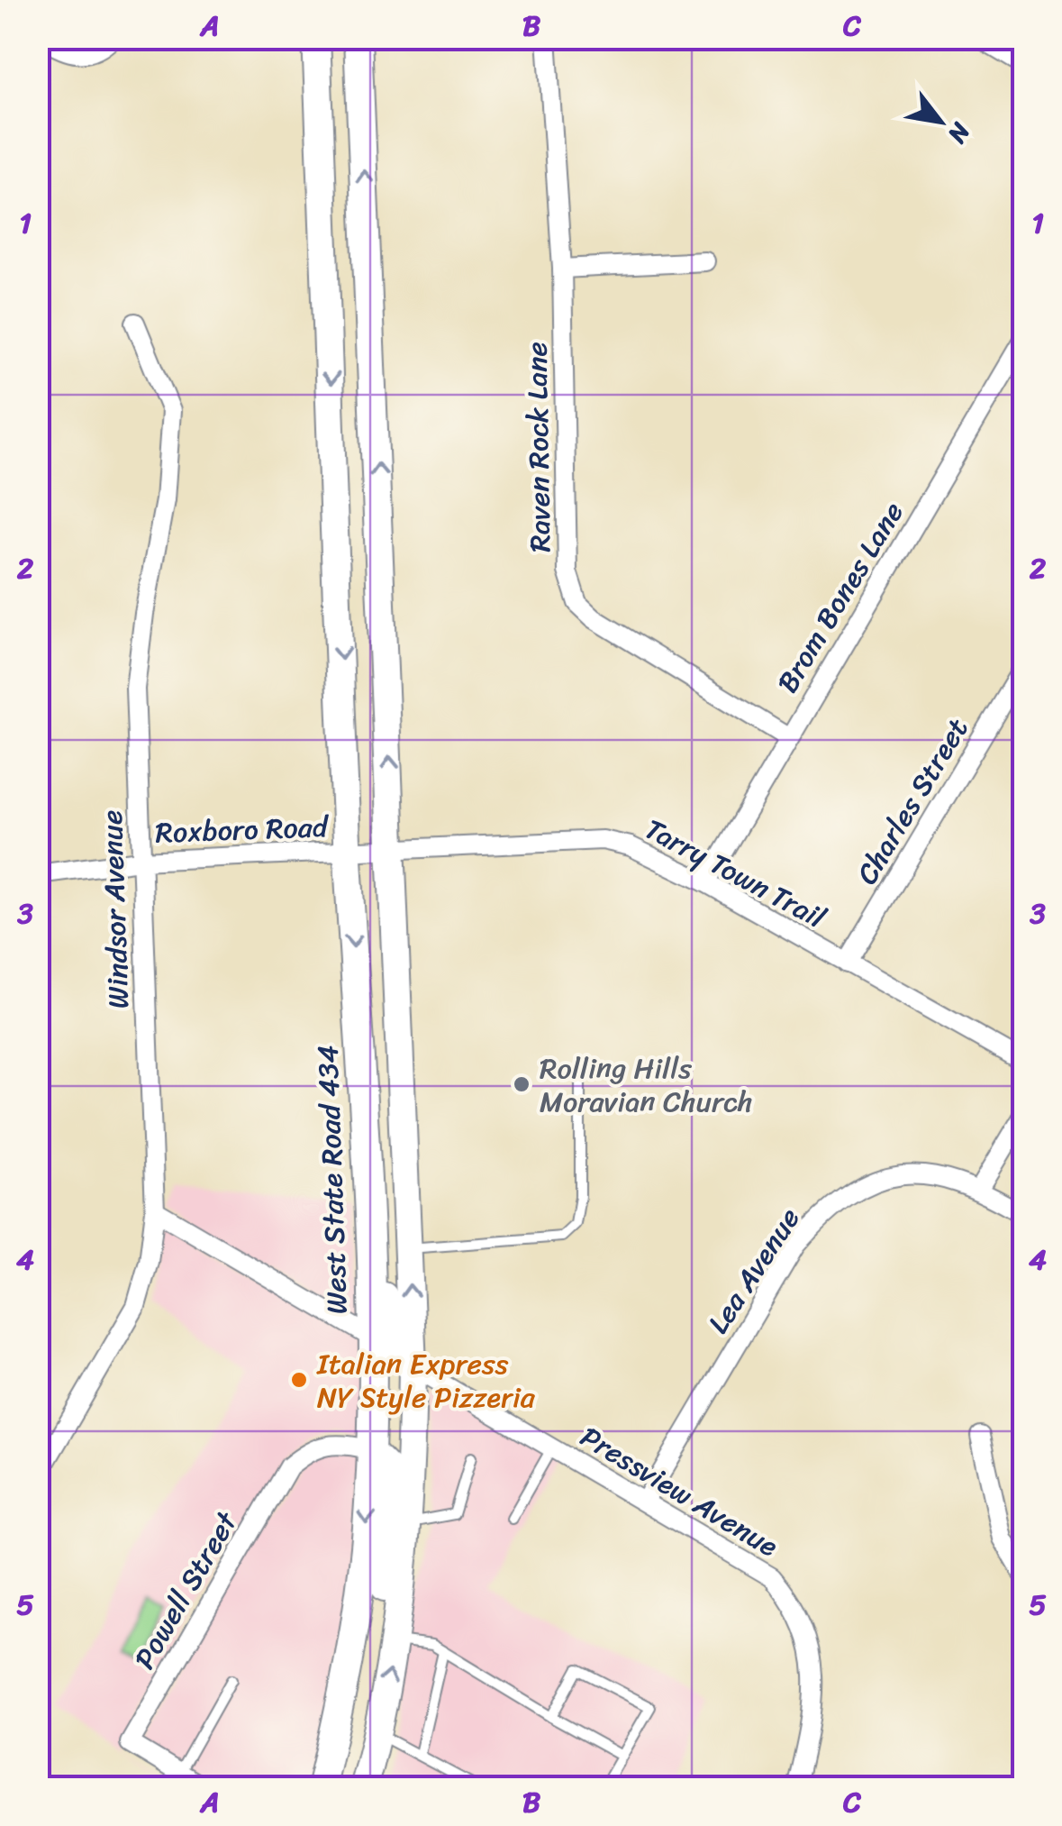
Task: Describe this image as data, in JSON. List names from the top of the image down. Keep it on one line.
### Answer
{"streets":{"main road":["West State Road 434"],"street":["Raven Rock Lane","Brom Bones Lane","Charles Street","Roxboro Road","Tarry Town Trail","Windsor Avenue","Lea Avenue","Pressview Avenue","Powell Street"]},"crossings":[["Raven Rock Lane","Brom Bones Lane"],["Brom Bones Lane","Tarry Town Trail"],["Charles Street","Tarry Town Trail"],["Roxboro Road","Tarry Town Trail"],["Roxboro Road","Windsor Avenue"],["Roxboro Road","West State Road 434"],["West State Road 434","Powell Street"],["Lea Avenue","Pressview Avenue"]],"places":["Rolling Hills Moravian Church","Italian Express NY Style Pizzeria"],"north":"bottom right","grid":{"columns":["A","B","C"],"rows":["1","2","3","4","5"]}}
